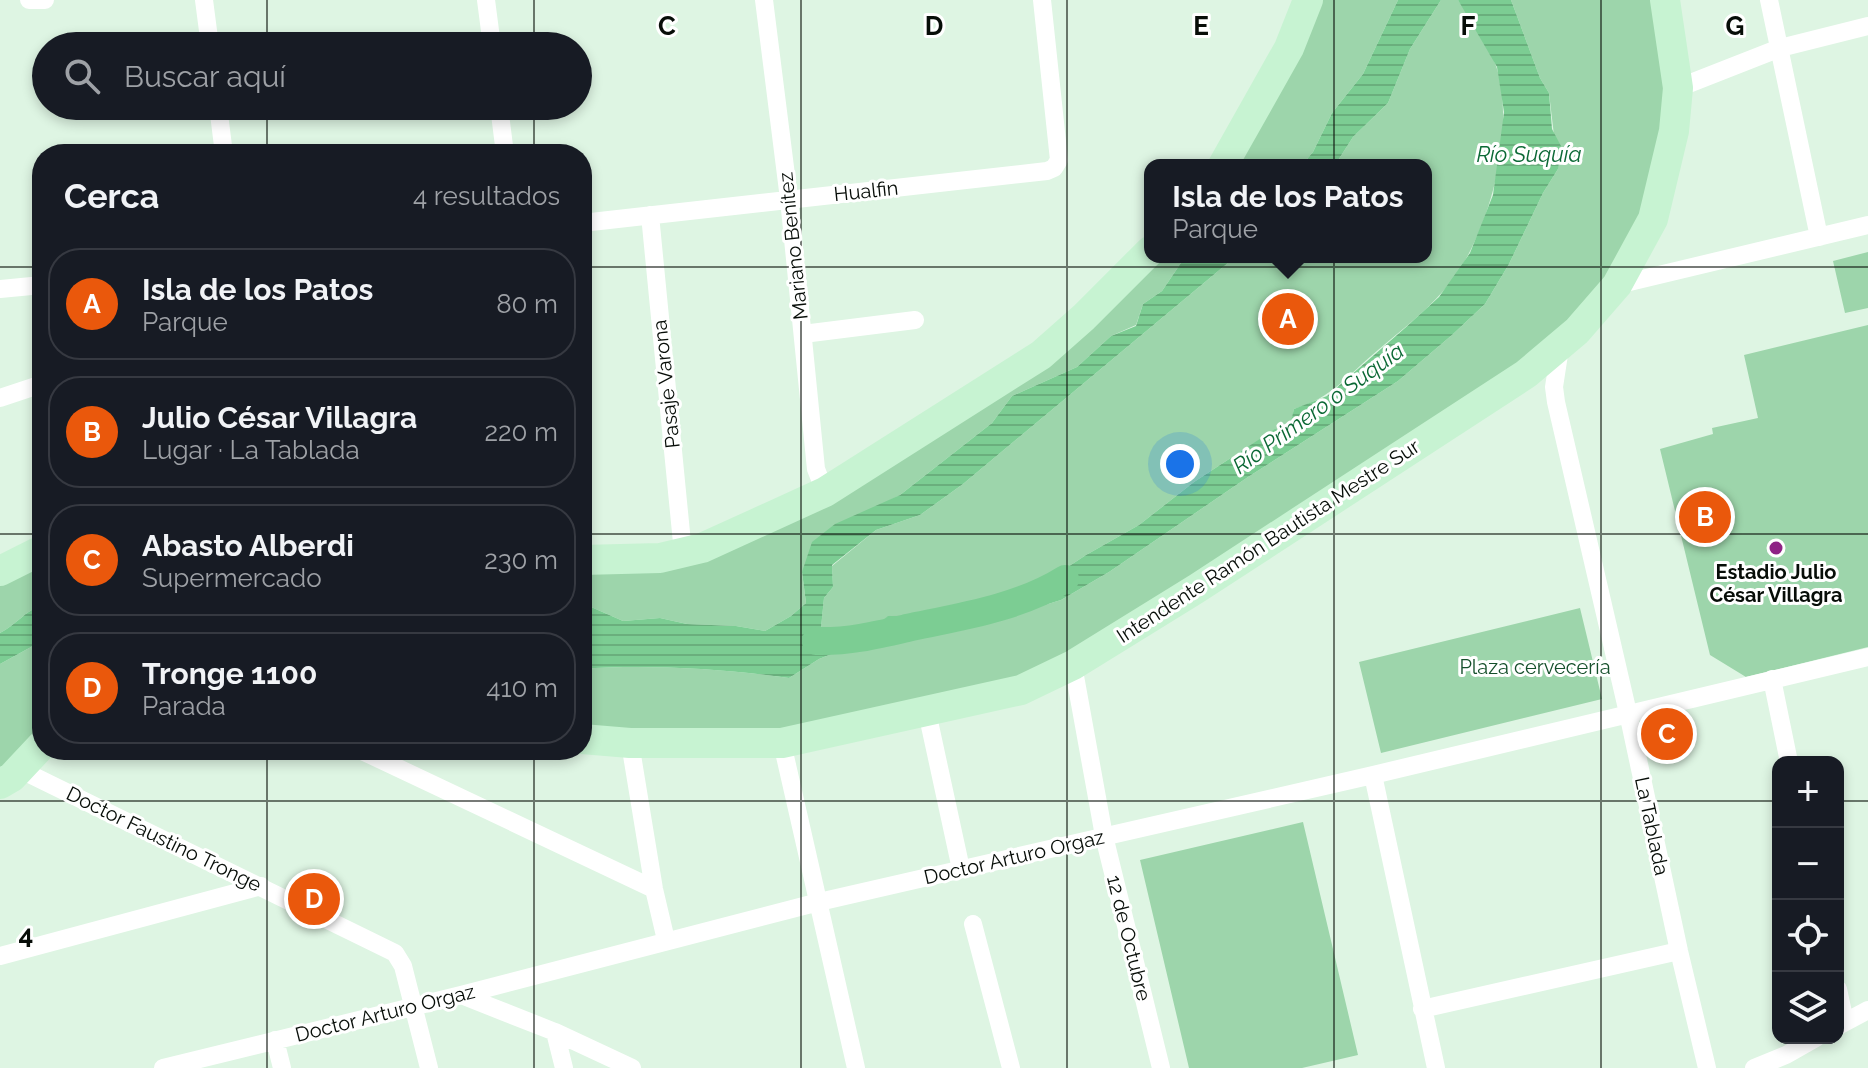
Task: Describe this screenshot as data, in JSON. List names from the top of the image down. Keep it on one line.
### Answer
{"streets":{"main road":["Intendente Ramón Bautista Mestre Sur"],"street":["Hualfin","Mariano Benítez","Pasaje Varona","La Tablada","Doctor Faustino Tronge","Doctor Arturo Orgaz","12 de Octubre"]},"crossings":[["Hualfin","Mariano Benítez"],["Hualfin","Pasaje Varona"],["Intendente Ramón Bautista Mestre Sur","La Tablada"],["Intendente Ramón Bautista Mestre Sur","12 de Octubre"],["La Tablada","Doctor Arturo Orgaz"],["Doctor Faustino Tronge","Doctor Arturo Orgaz"],["Doctor Arturo Orgaz","12 de Octubre"]],"water":["Río Suquía","Río Primero o Suquía"],"parks":["Plaza cervecería"],"places":["Estadio Julio César Villagra"],"page":{"search":"Buscar aquí","heading":["Cerca","4 resultados"],"popup":["Isla de los Patos","Parque"],"list":[{"mark":"A","name":"Isla de los Patos","note":"Parque","value":"80 m"},{"mark":"B","name":"Julio César Villagra","note":"Lugar · La Tablada","value":"220 m"},{"mark":"C","name":"Abasto Alberdi","note":"Supermercado","value":"230 m"},{"mark":"D","name":"Tronge 1100","note":"Parada","value":"410 m"}],"pins":["A","B","C","D"],"map_buttons":["+","−"]},"grid":{"columns":["C","D","E","F","G"],"rows":["4"]}}
